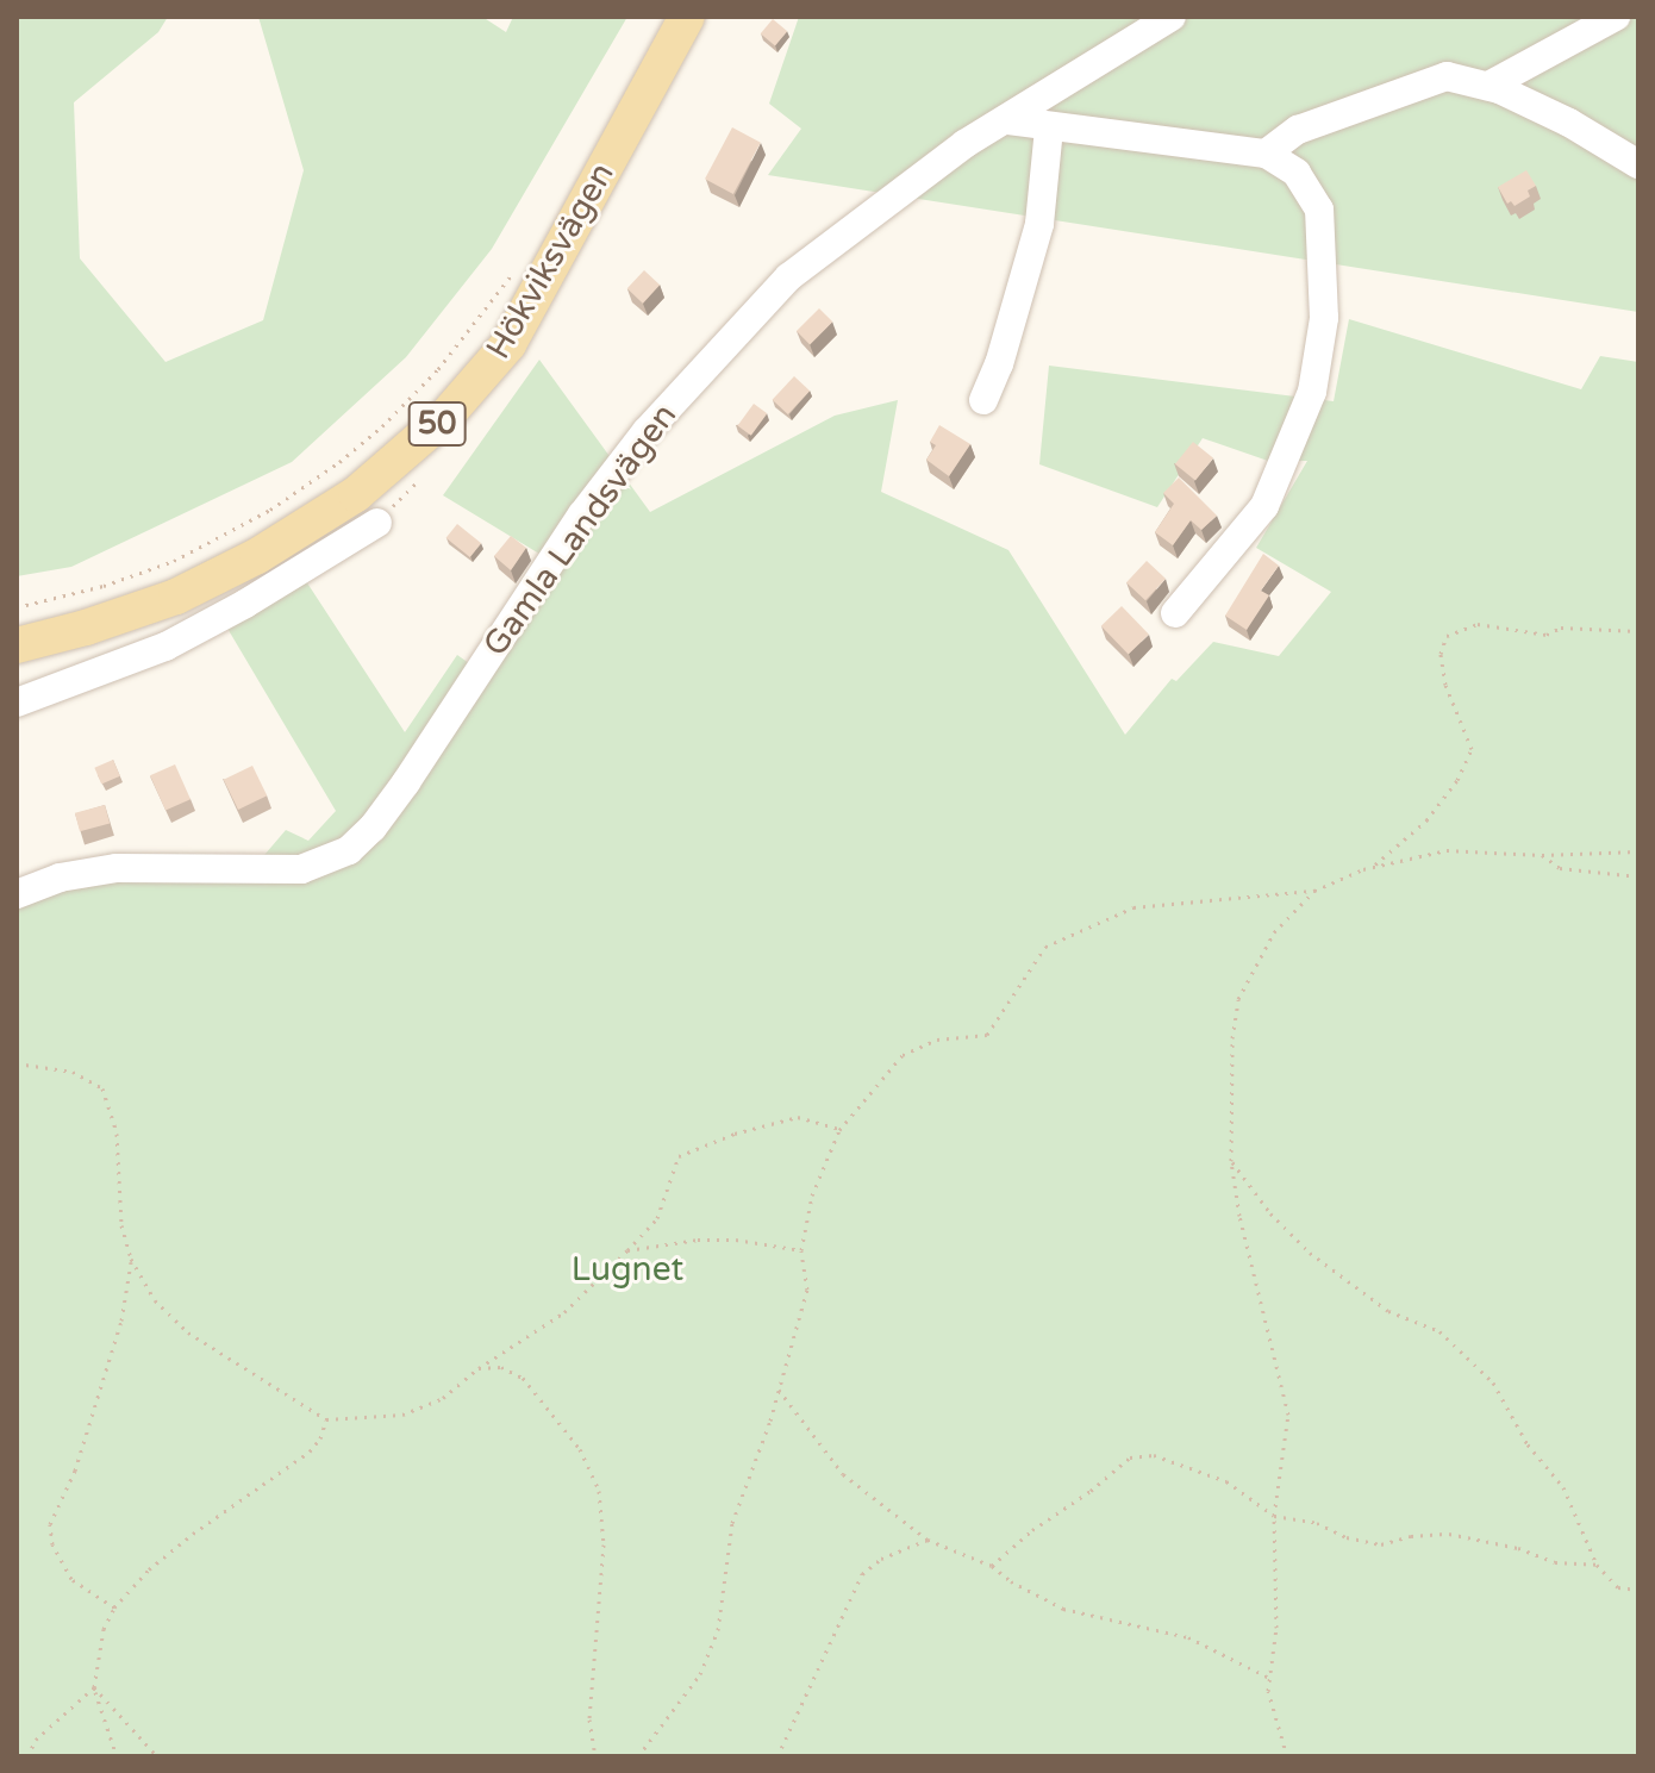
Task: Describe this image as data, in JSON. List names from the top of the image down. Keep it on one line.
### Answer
{"streets":{"main road":["Hökviksvägen","50"],"street":["Gamla Landsvägen"]},"parks":["Lugnet"]}
